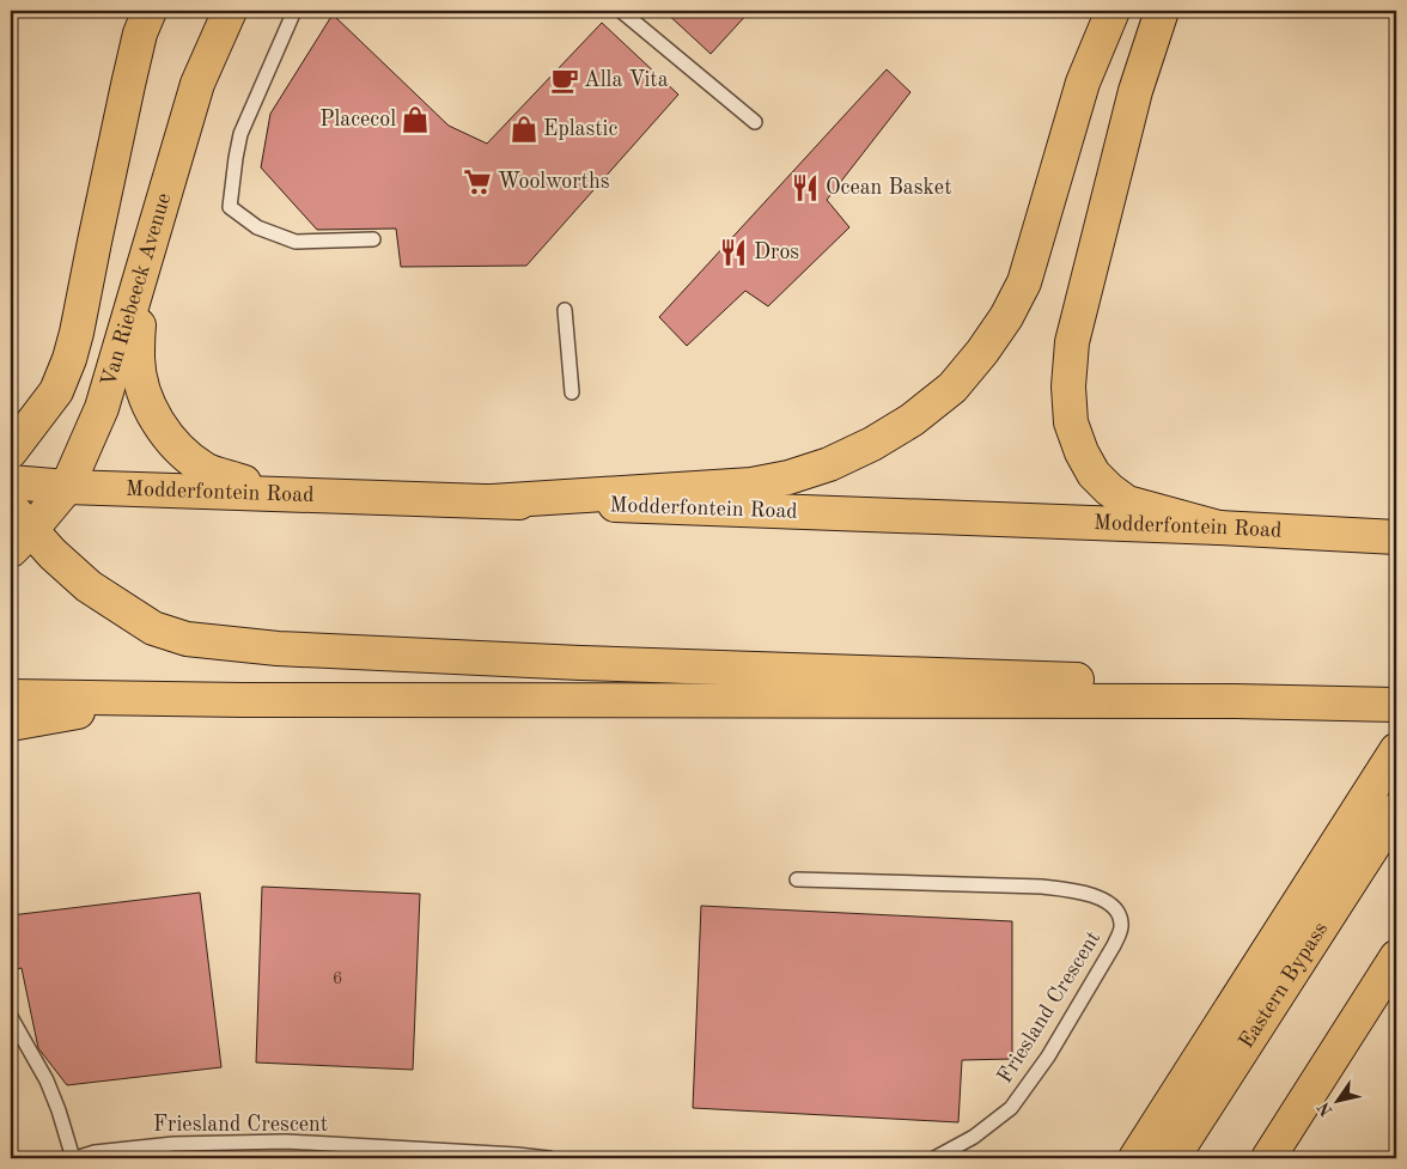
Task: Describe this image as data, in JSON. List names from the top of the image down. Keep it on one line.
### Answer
{"streets":{"main road":["Van Riebeeck Avenue","Modderfontein Road","Eastern Bypass"],"lane":["Friesland Crescent"]},"crossings":[["Van Riebeeck Avenue","Modderfontein Road"]],"places":{"cafe":["Alla Vita"],"shop":["Placecol","Eplastic"],"supermarket":["Woolworths"],"restaurant":["Ocean Basket","Dros"]},"house_numbers":["6"],"north":"bottom left"}
